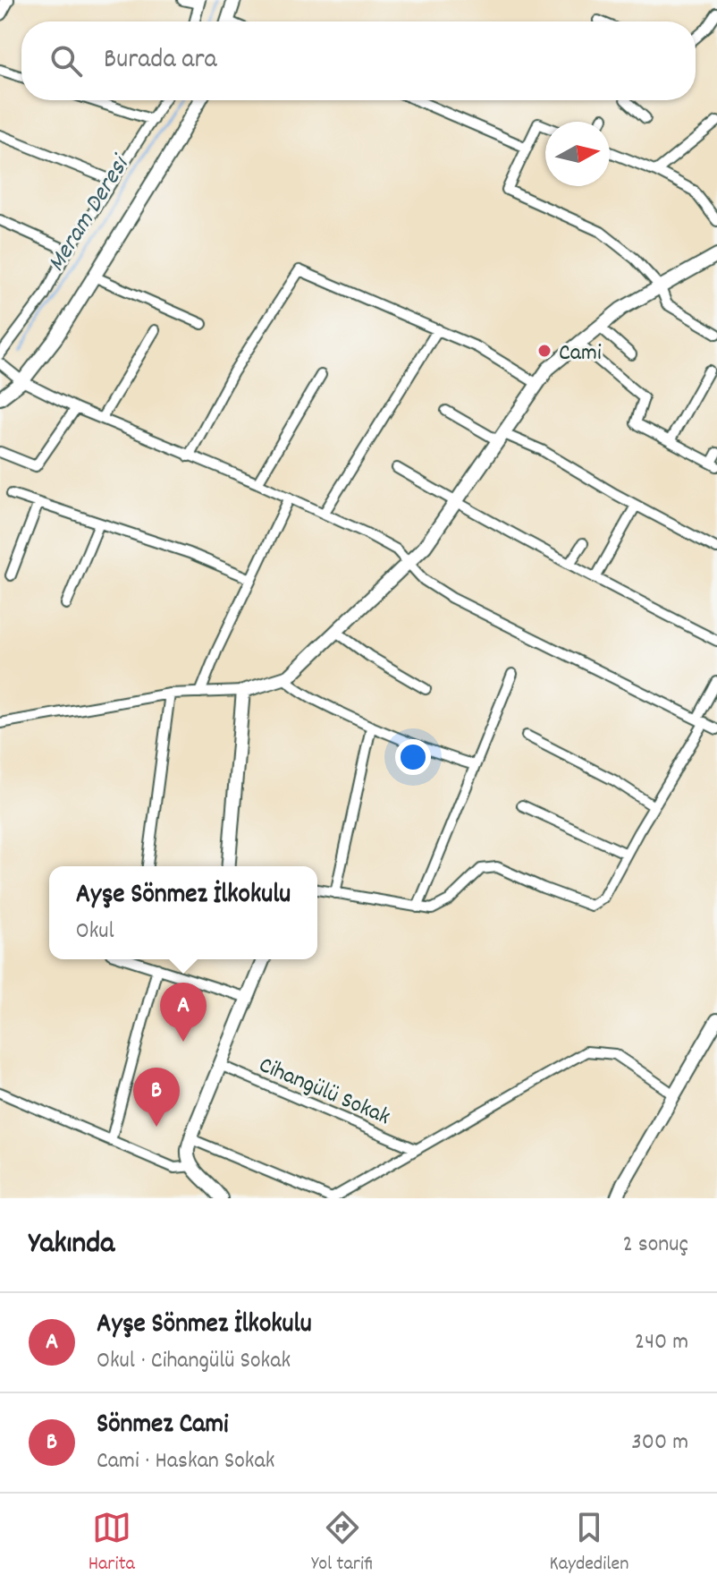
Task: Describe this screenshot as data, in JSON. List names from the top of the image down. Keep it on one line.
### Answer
{"streets":{"street":["Cihangülü Sokak"]},"water":["Meram Deresi"],"places":["Cami"],"north":"right","page":{"search":"Burada ara","popup":["Ayşe Sönmez İlkokulu","Okul"],"pins":["A","B"],"heading":["Yakında","2 sonuç"],"list":[{"mark":"A","name":"Ayşe Sönmez İlkokulu","note":"Okul · Cihangülü Sokak","value":"240 m"},{"mark":"B","name":"Sönmez Cami","note":"Cami · Haskan Sokak","value":"300 m"}],"nav":["Harita","Yol tarifi","Kaydedilen"]}}
